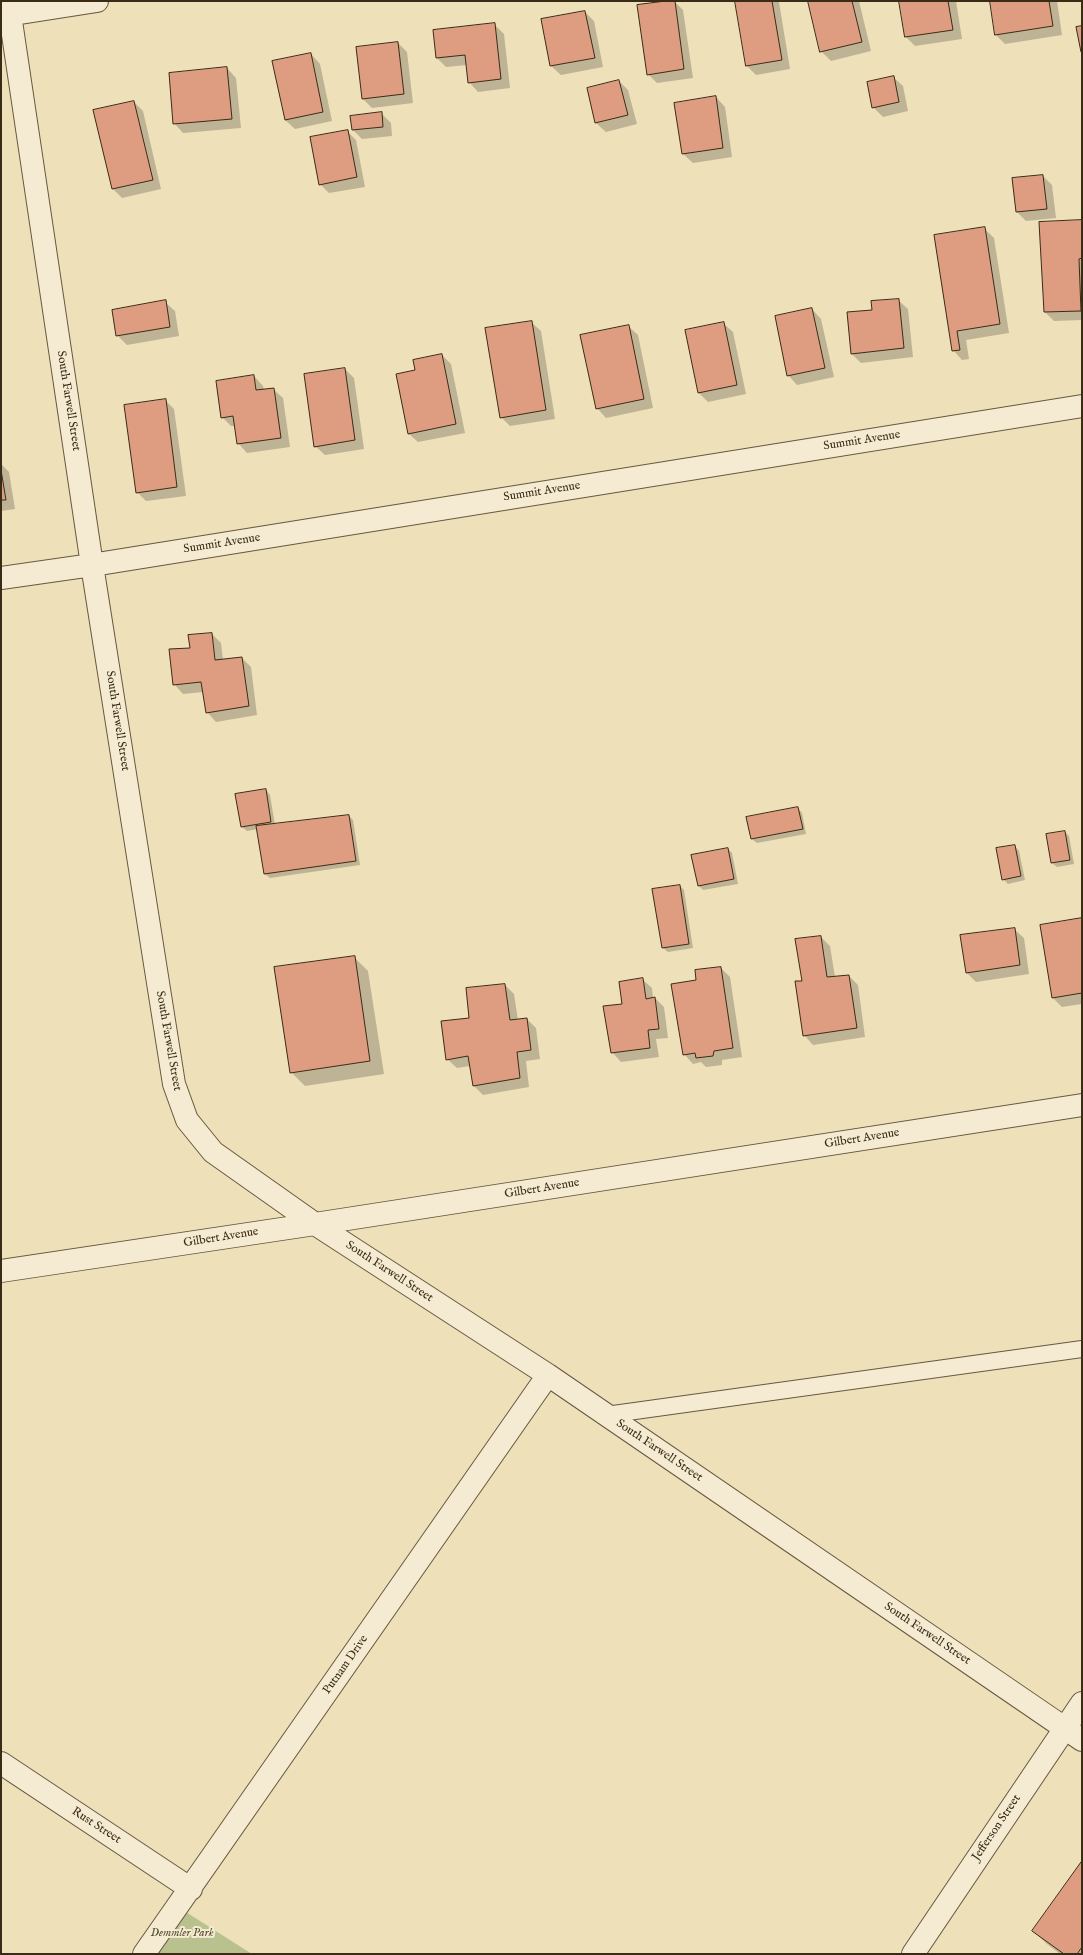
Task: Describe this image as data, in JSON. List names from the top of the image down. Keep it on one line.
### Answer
{"streets":{"street":["South Farwell Street","Summit Avenue","Gilbert Avenue","Putnam Drive","Rust Street","Jefferson Street"]},"crossings":[["South Farwell Street","Summit Avenue"],["South Farwell Street","Gilbert Avenue"],["South Farwell Street","Putnam Drive"],["South Farwell Street","Jefferson Street"],["Putnam Drive","Rust Street"]],"parks":["Demmler Park"]}
